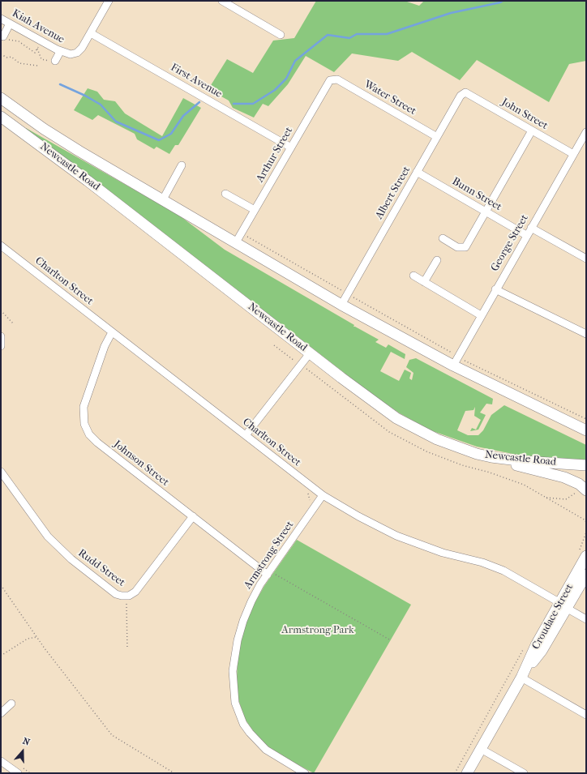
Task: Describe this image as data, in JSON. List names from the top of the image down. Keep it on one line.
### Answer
{"streets":{"highway":["Newcastle Road","Croudace Street"],"street":["Kiah Avenue","First Avenue","Water Street","John Street","Arthur Street","Albert Street","Bunn Street","George Street","Charlton Street","Johnson Street","Armstrong Street","Rudd Street"]},"crossings":[["Kiah Avenue","First Avenue"],["First Avenue","Arthur Street"],["Water Street","Arthur Street"],["Water Street","Albert Street"],["John Street","Albert Street"],["John Street","George Street"],["Arthur Street","Newcastle Road"],["Newcastle Road","Albert Street"],["Newcastle Road","George Street"],["Albert Street","Bunn Street"],["Bunn Street","George Street"],["Charlton Street","Johnson Street"],["Charlton Street","Armstrong Street"],["Charlton Street","Croudace Street"],["Johnson Street","Armstrong Street"],["Johnson Street","Rudd Street"]],"parks":["Armstrong Park"],"north":"top"}
